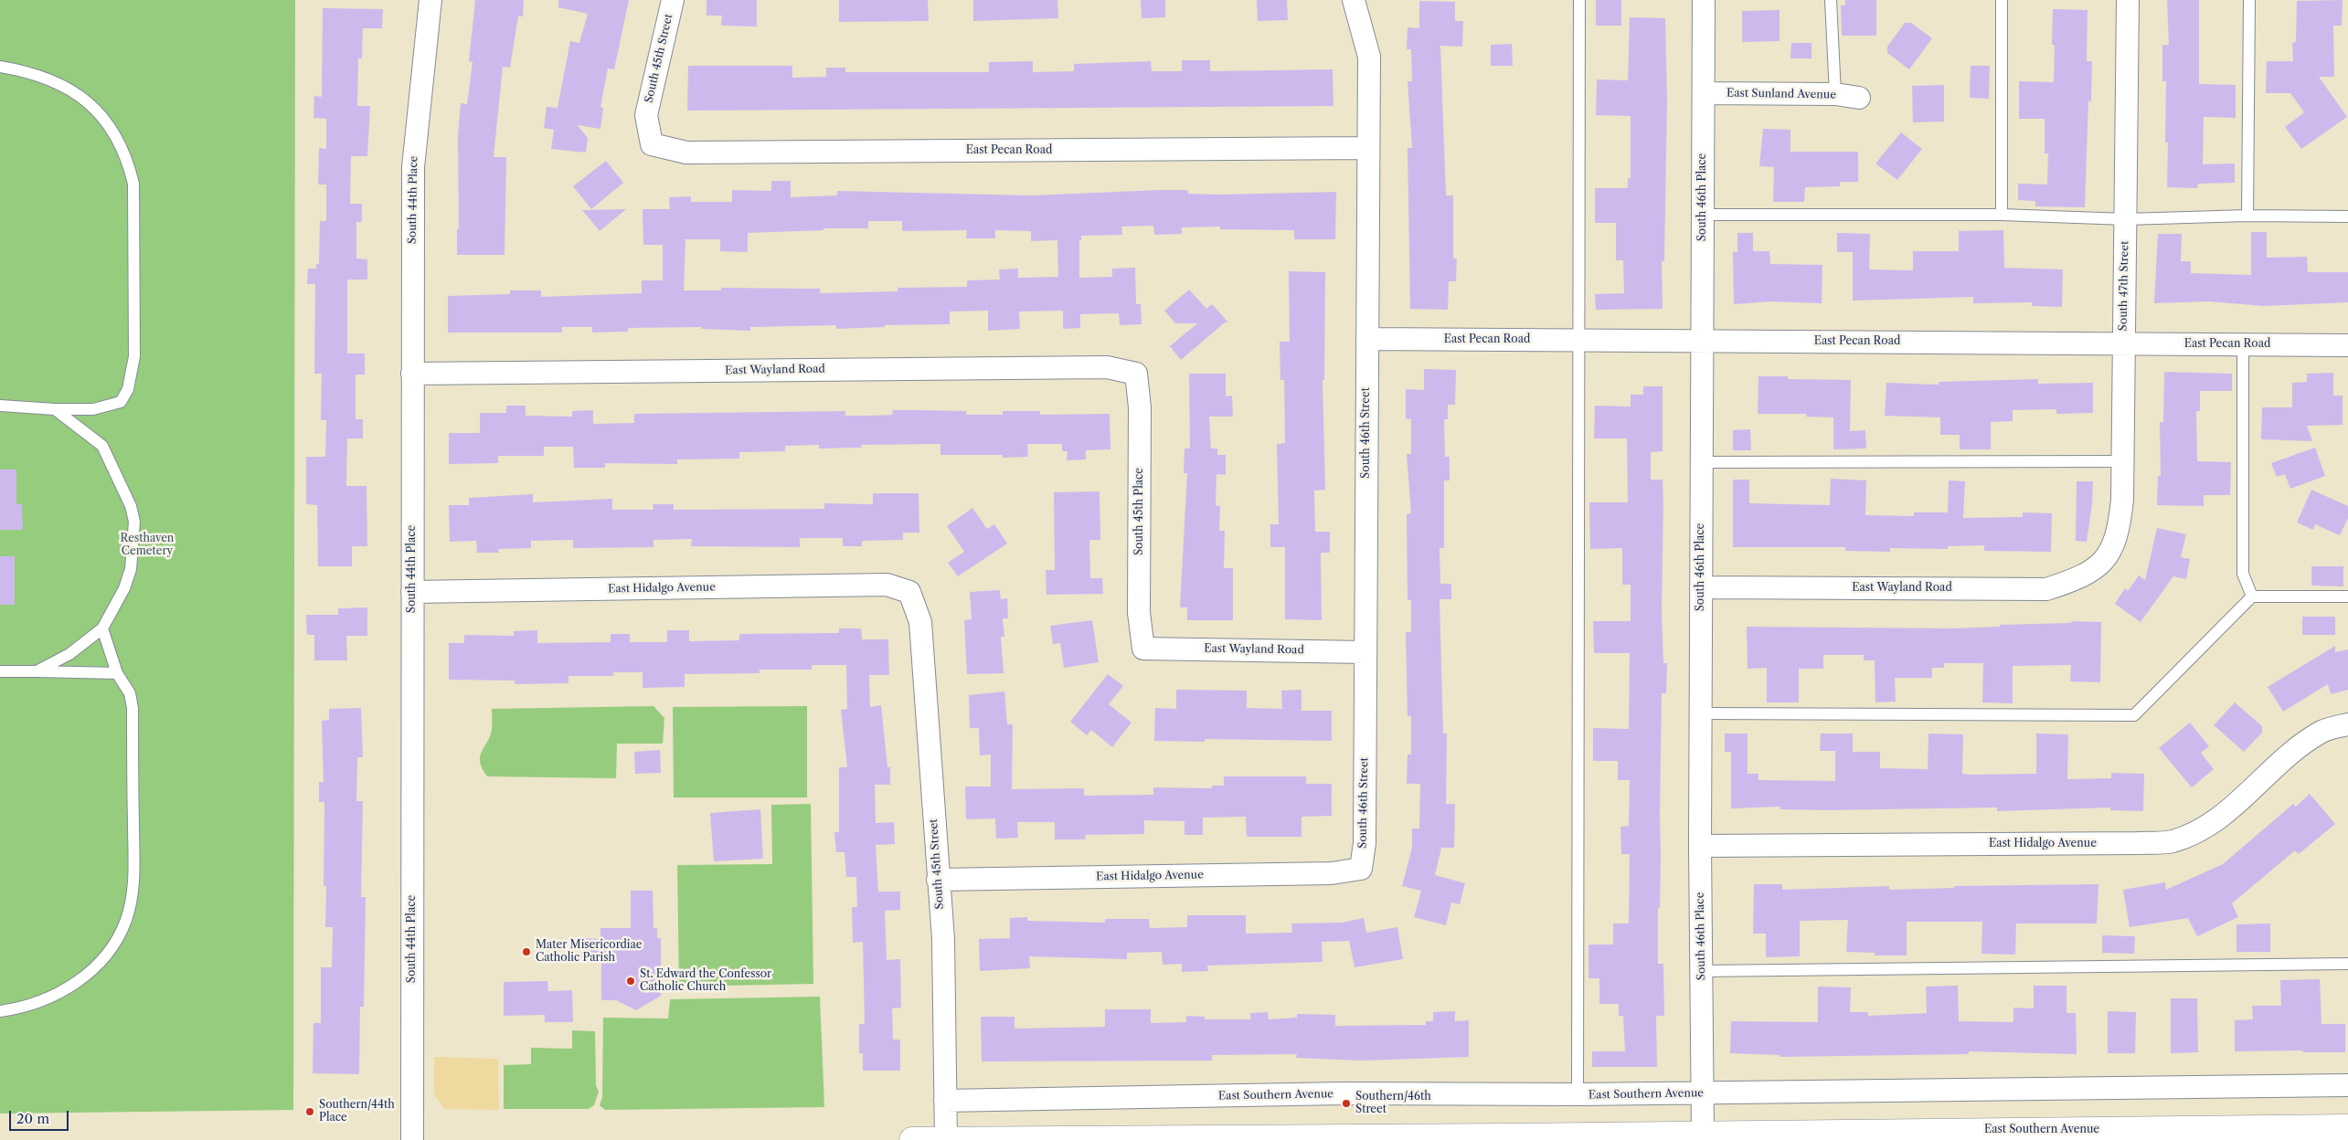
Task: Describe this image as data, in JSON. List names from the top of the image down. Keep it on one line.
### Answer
{"streets":{"main road":["East Southern Avenue"],"street":["South 45th Street","East Sunland Avenue","East Pecan Road","South 46th Place","South 44th Place","South 47th Street","East Wayland Road","South 46th Street","South 45th Place","East Hidalgo Avenue"]},"crossings":[["South 45th Street","East Pecan Road"],["South 45th Street","East Hidalgo Avenue"],["South 45th Street","East Southern Avenue"],["East Sunland Avenue","South 46th Place"],["East Pecan Road","South 46th Place"],["East Pecan Road","South 47th Street"],["East Pecan Road","South 46th Street"],["South 46th Place","East Wayland Road"],["South 46th Place","East Hidalgo Avenue"],["South 46th Place","East Southern Avenue"],["South 44th Place","East Wayland Road"],["South 44th Place","East Hidalgo Avenue"],["South 47th Street","East Wayland Road"],["East Wayland Road","South 46th Street"],["East Wayland Road","South 45th Place"],["South 46th Street","East Hidalgo Avenue"]],"parks":["Resthaven Cemetery"],"places":["Mater Misericordiae Catholic Parish","St. Edward the Confessor Catholic Church","Southern/46th Street","Southern/44th Place"],"scale_bar":"20 m"}
